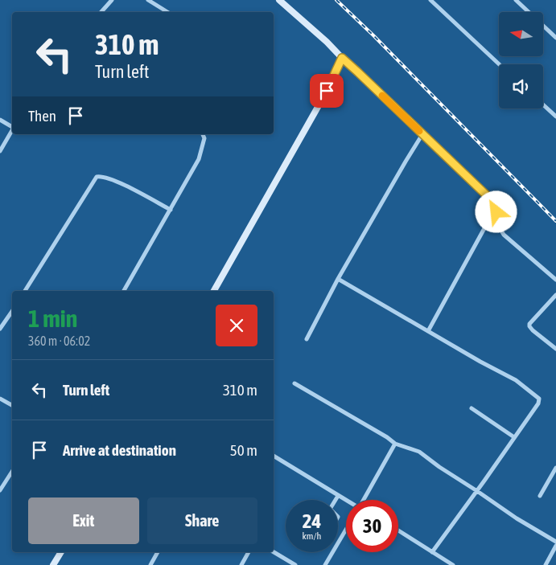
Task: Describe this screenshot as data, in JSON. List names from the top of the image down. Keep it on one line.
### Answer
{"north":"left","page":{"turn":["310 m","Turn left"],"then":"Then","heading":["1 min","360 m · 06:02"],"list":[{"name":"Turn left","value":"310 m"},{"name":"Arrive at destination","value":"50 m"}],"buttons":["Exit","Share"],"speed":"24 km/h","limit":"30"}}
